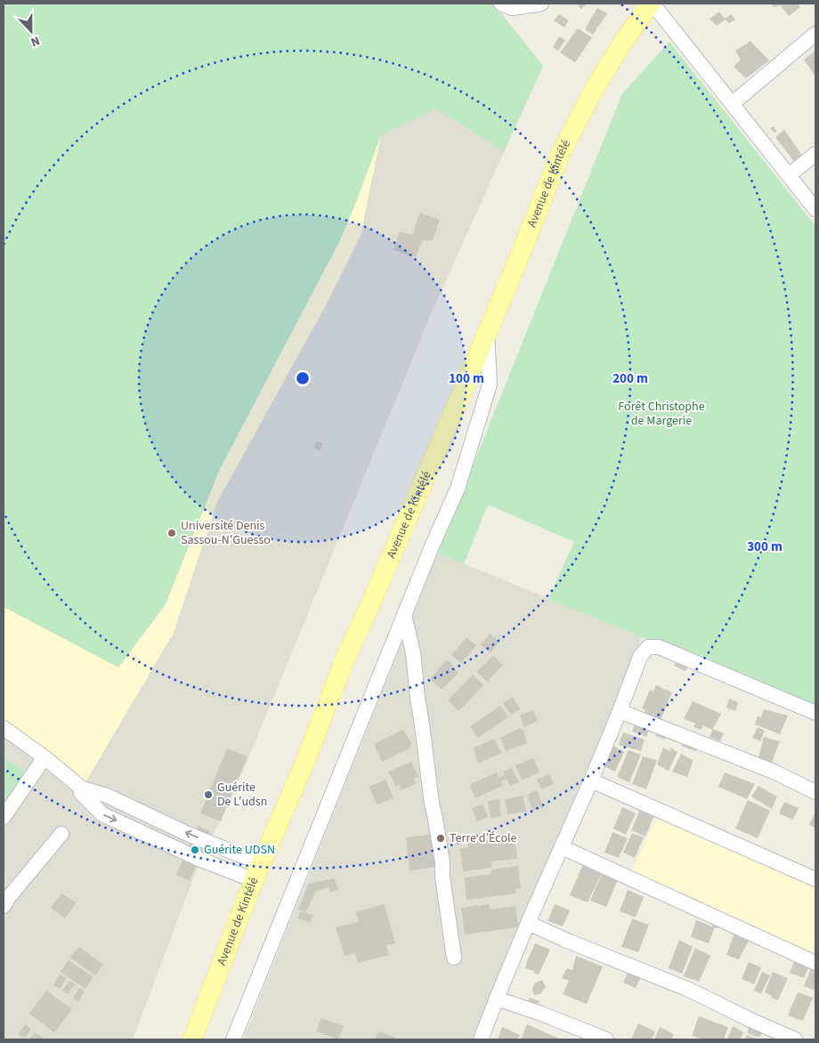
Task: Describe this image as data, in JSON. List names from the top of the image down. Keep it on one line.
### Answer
{"streets":{"main road":["Avenue de Kintélé"]},"parks":["Forêt Christophe de Margerie"],"places":["Université Denis Sassou-N'Guesso","Guérite De L'udsn","Terre d’École","Guérite UDSN"],"north":"bottom","rings":["100 m","200 m","300 m"]}
